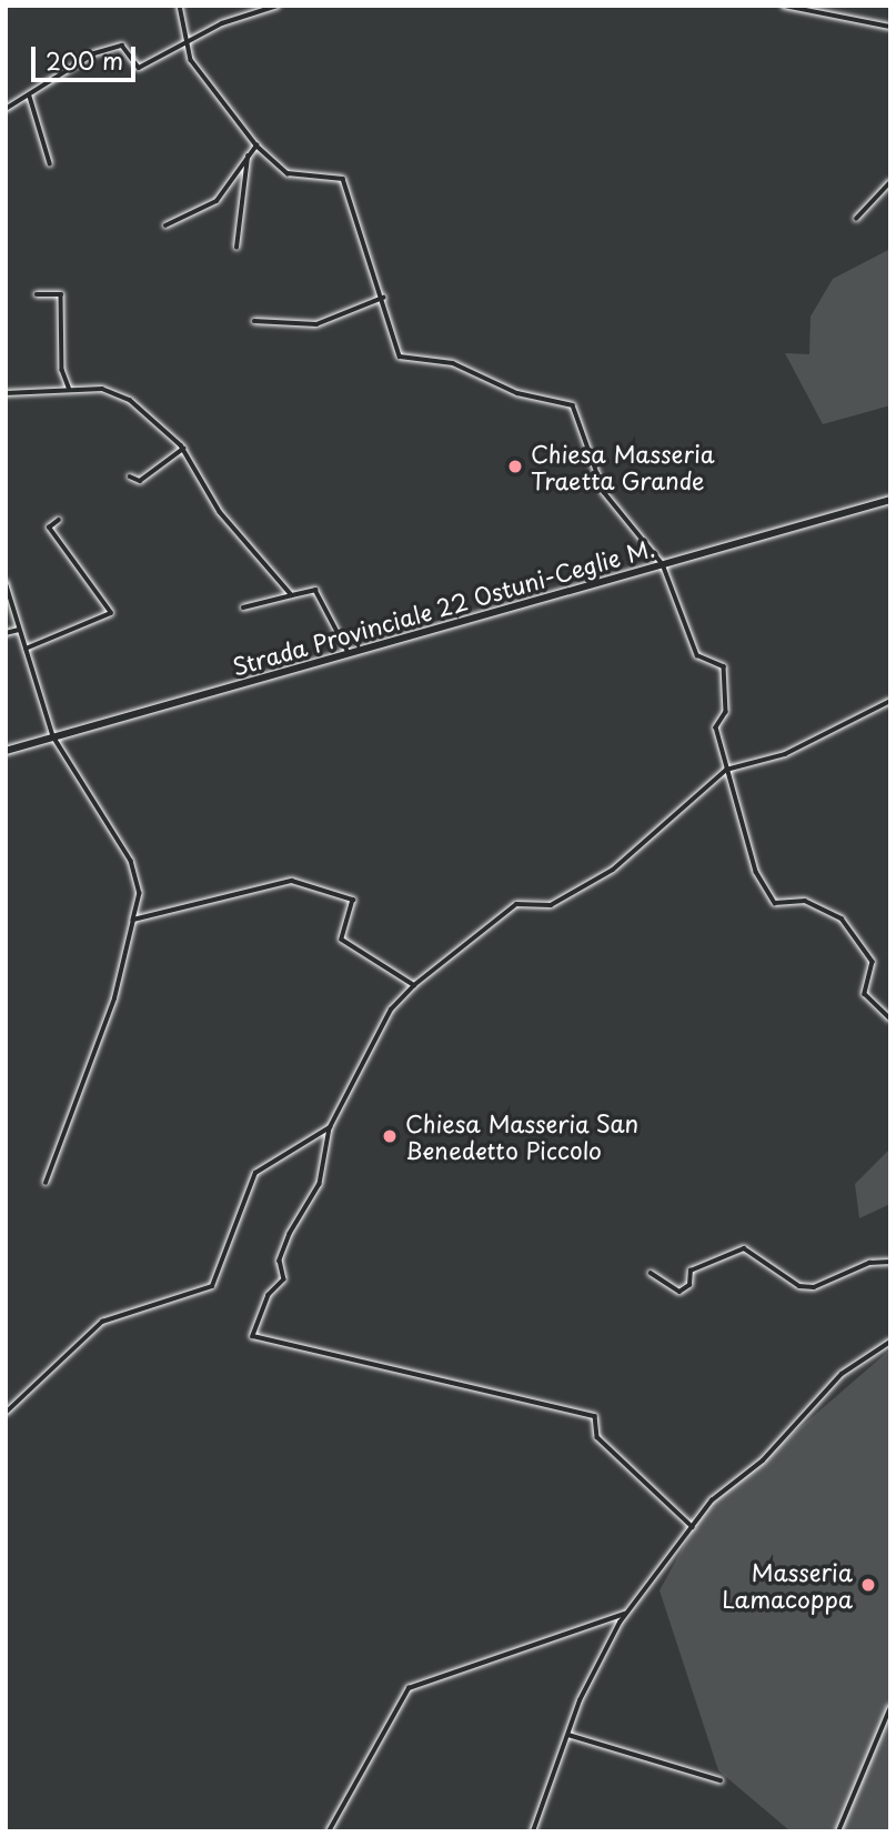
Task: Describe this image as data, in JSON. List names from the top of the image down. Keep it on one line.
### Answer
{"streets":{"main road":["Strada Provinciale 22 Ostuni-Ceglie M."]},"places":["Chiesa Masseria Traetta Grande","Chiesa Masseria San Benedetto Piccolo","Masseria Lamacoppa"],"scale_bar":"200 m"}
